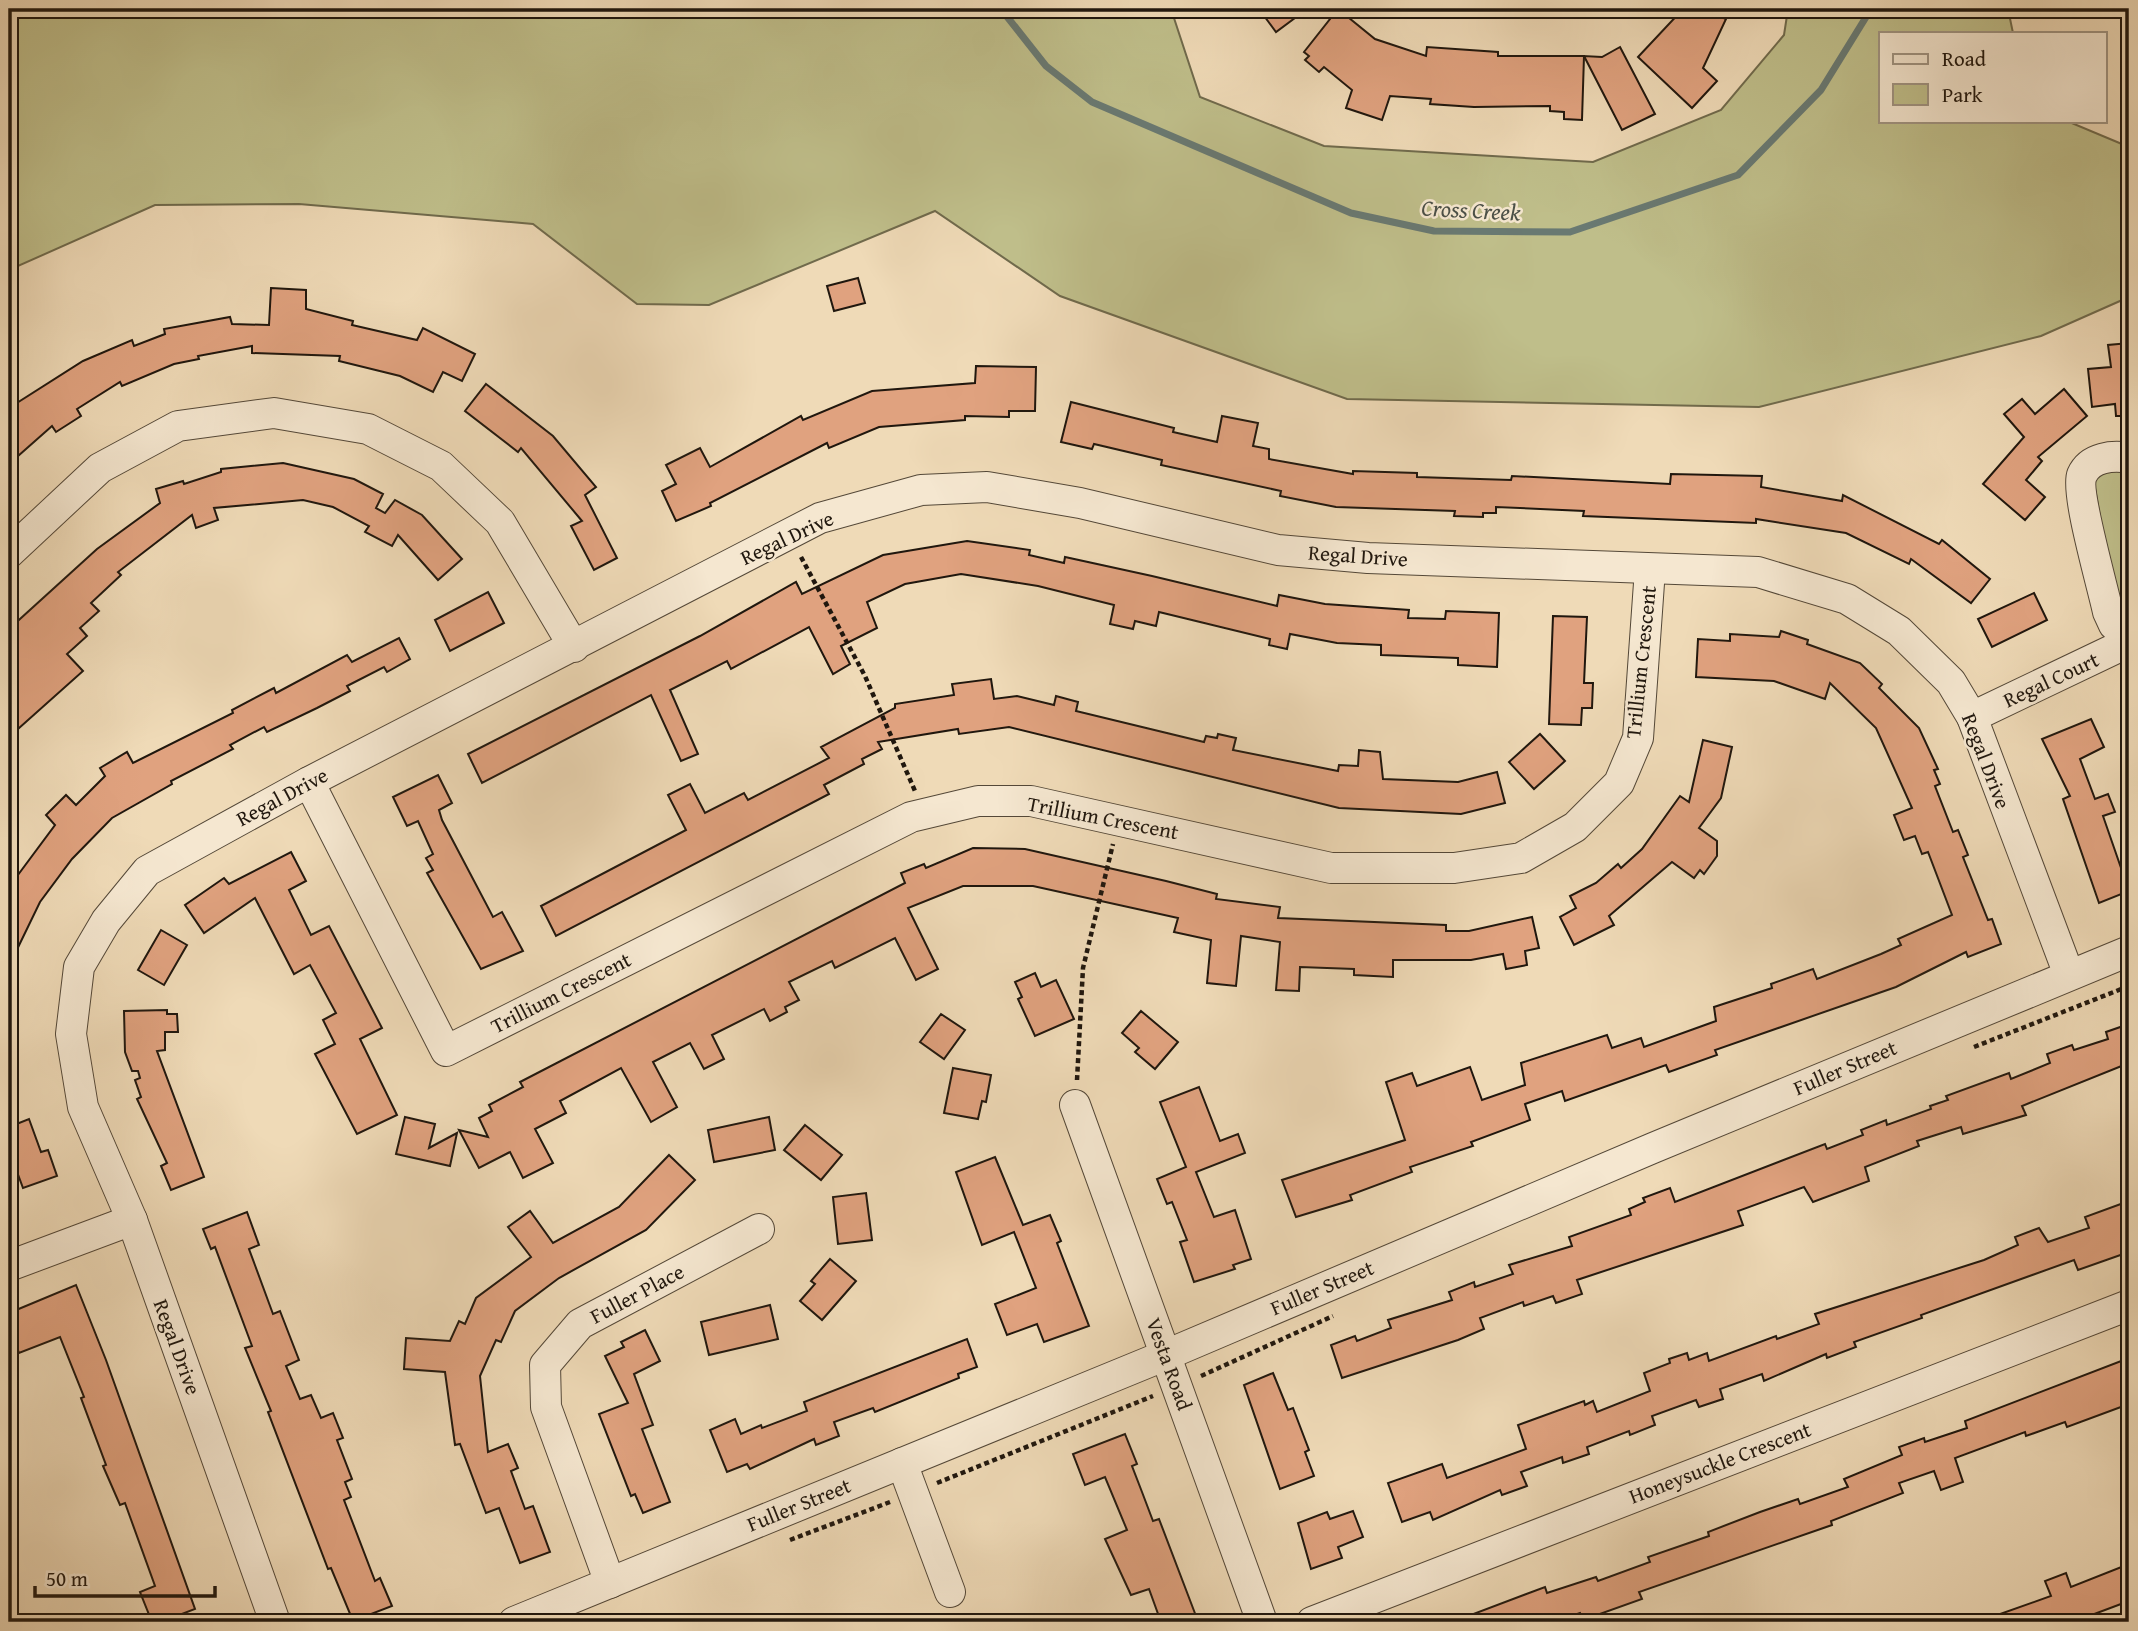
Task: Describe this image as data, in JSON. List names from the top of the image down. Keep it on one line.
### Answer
{"streets":{"street":["Regal Drive","Trillium Crescent","Regal Court","Fuller Street","Fuller Place","Vesta Road","Honeysuckle Crescent"]},"crossings":[["Regal Drive","Trillium Crescent"],["Regal Drive","Regal Court"],["Regal Drive","Fuller Street"],["Fuller Street","Fuller Place"],["Fuller Street","Vesta Road"]],"water":["Cross Creek"],"legend":["Road","Park"],"scale_bar":"50 m"}
